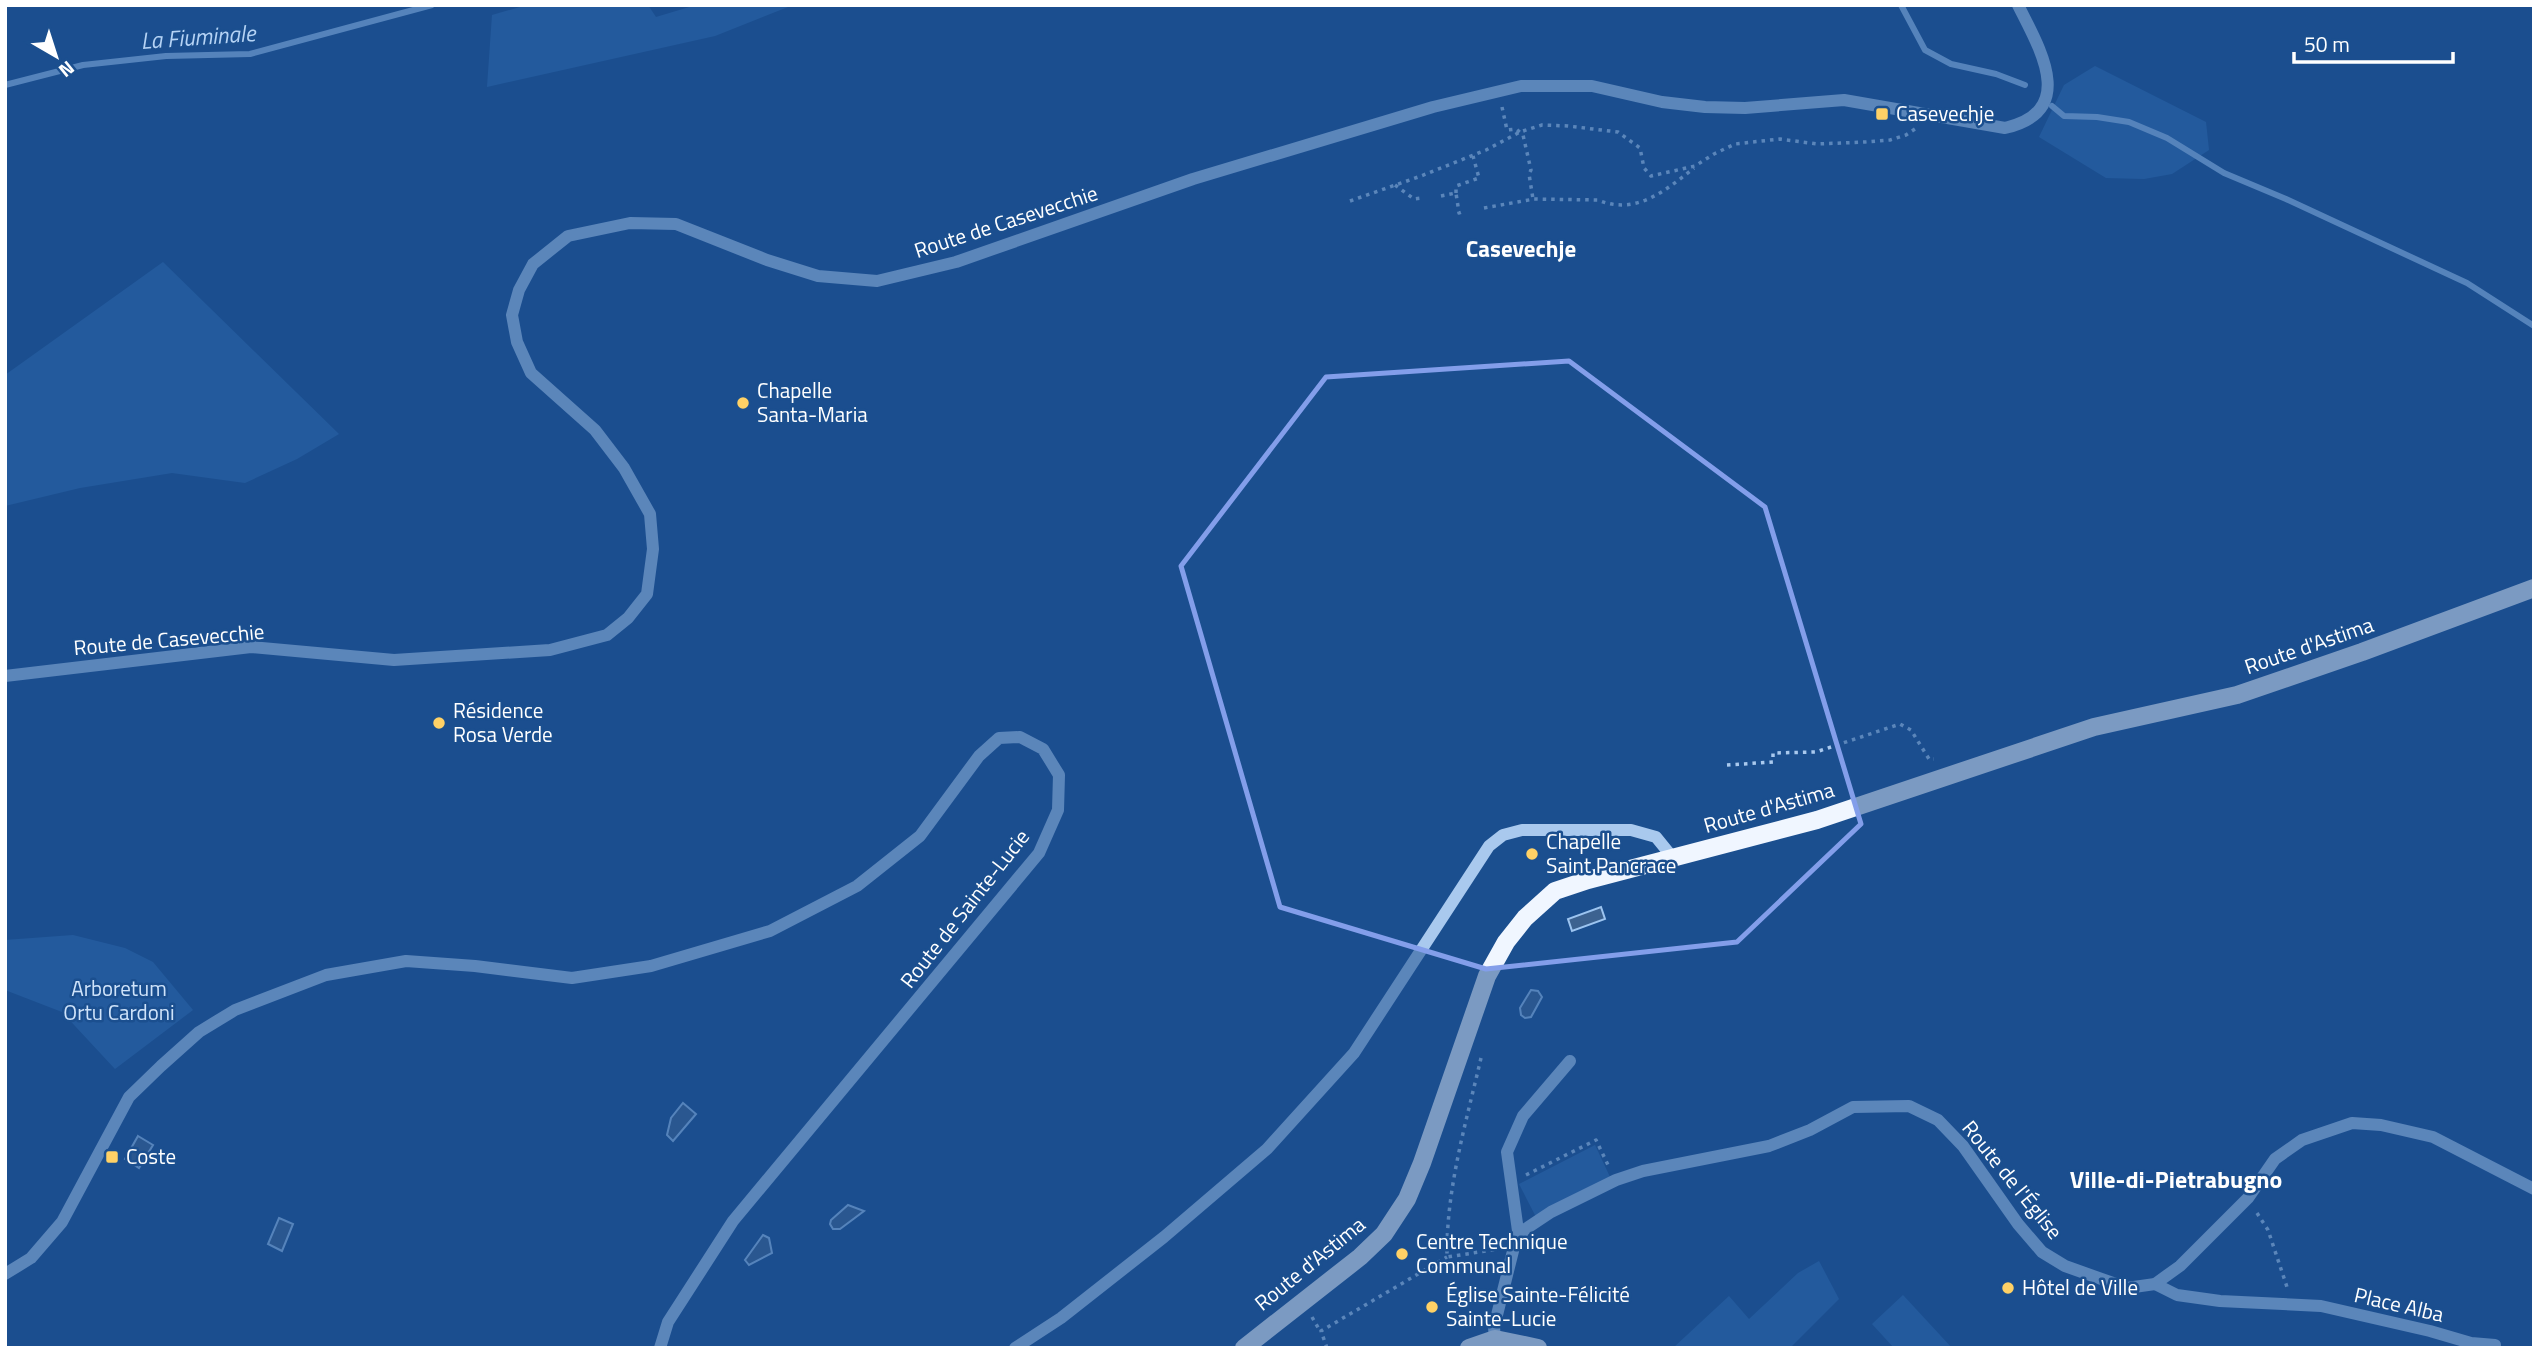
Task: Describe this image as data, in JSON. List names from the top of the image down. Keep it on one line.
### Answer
{"streets":{"main road":["Route d'Astima"],"street":["Route de Casevecchie","Route de Sainte-Lucie","Route de l'Église","Place Alba"]},"crossings":[["Route de l'Église","Place Alba"]],"districts":["Casevechje","Ville-di-Pietrabugno"],"water":["La Fiuminale"],"parks":["Arboretum Ortu Cardoni"],"places":{"transit":["Casevechje","Coste"],"other":["Chapelle Santa-Maria","Résidence Rosa Verde","Chapelle Saint Pancrace","Centre Technique Communal","Hôtel de Ville","Église Sainte-Félicité Sainte-Lucie"]},"scale_bar":"50 m","north":"bottom right"}
